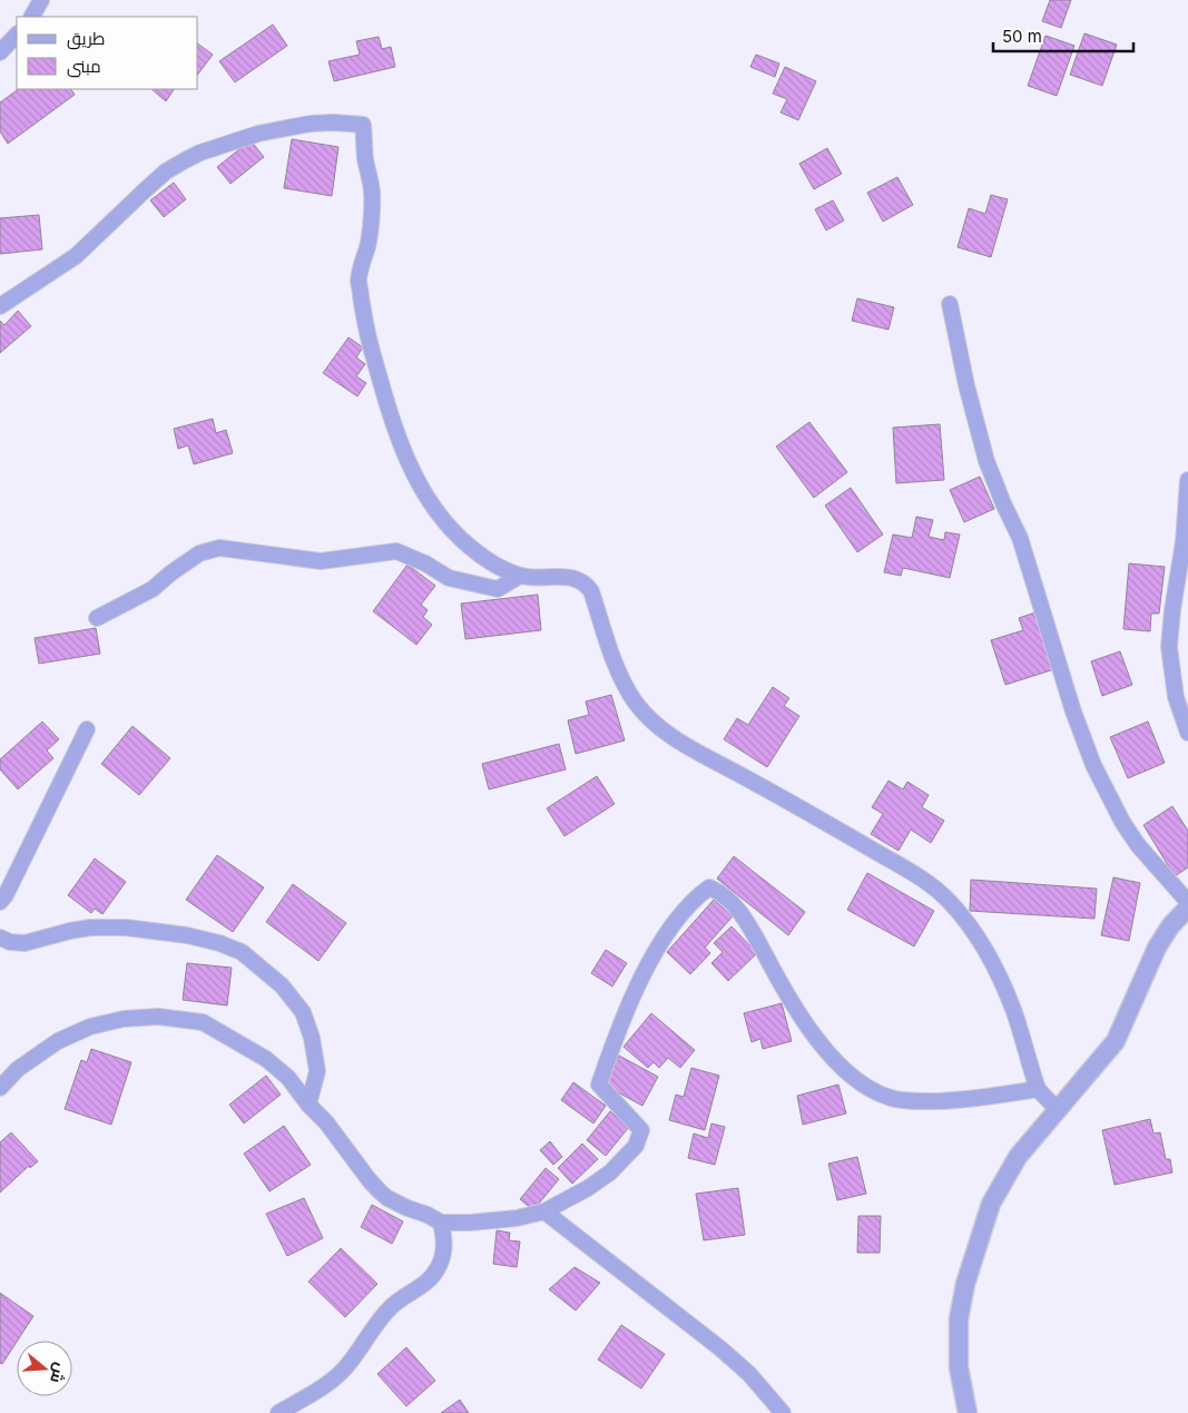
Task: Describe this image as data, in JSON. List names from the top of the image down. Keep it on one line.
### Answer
{"legend":["طريق","مبنى"],"scale_bar":"50 m","north":"right"}
